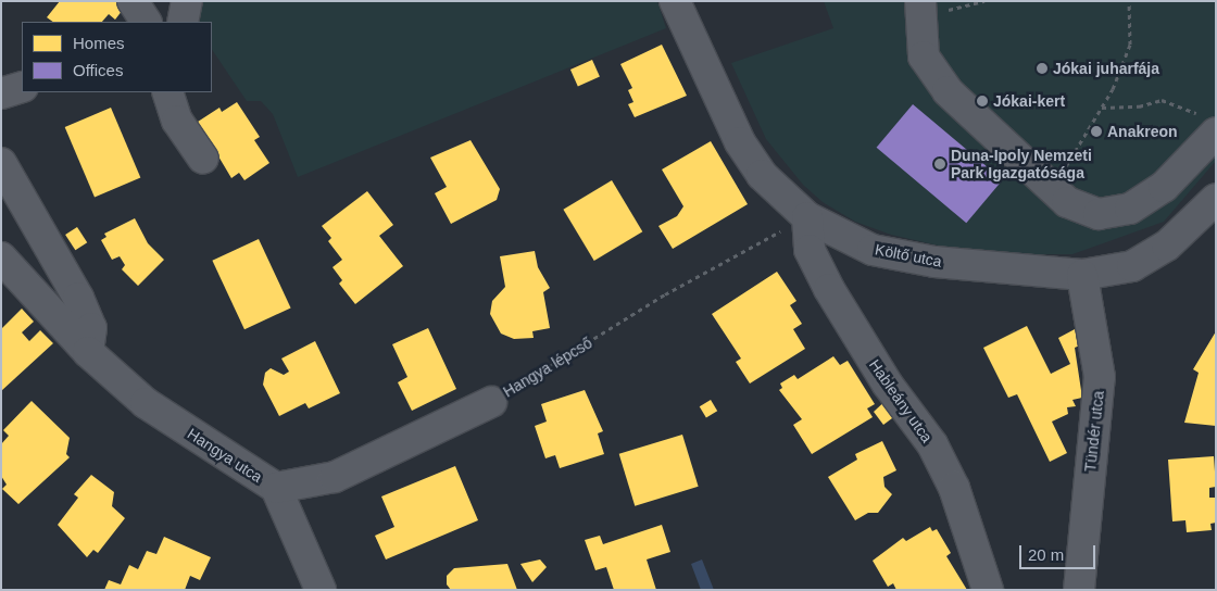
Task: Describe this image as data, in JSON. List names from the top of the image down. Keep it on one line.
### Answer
{"streets":{"street":["Költő utca","Hangya lépcső","Hableány utca","Tündér utca","Hangya utca"]},"crossings":[["Költő utca","Hangya lépcső"],["Költő utca","Hableány utca"],["Költő utca","Tündér utca"],["Hangya lépcső","Hableány utca"],["Hangya lépcső","Hangya utca"]],"places":["Jókai juharfája","Jókai-kert","Anakreon","Duna-Ipoly Nemzeti Park Igazgatósága"],"legend":["Homes","Offices"],"scale_bar":"20 m"}
